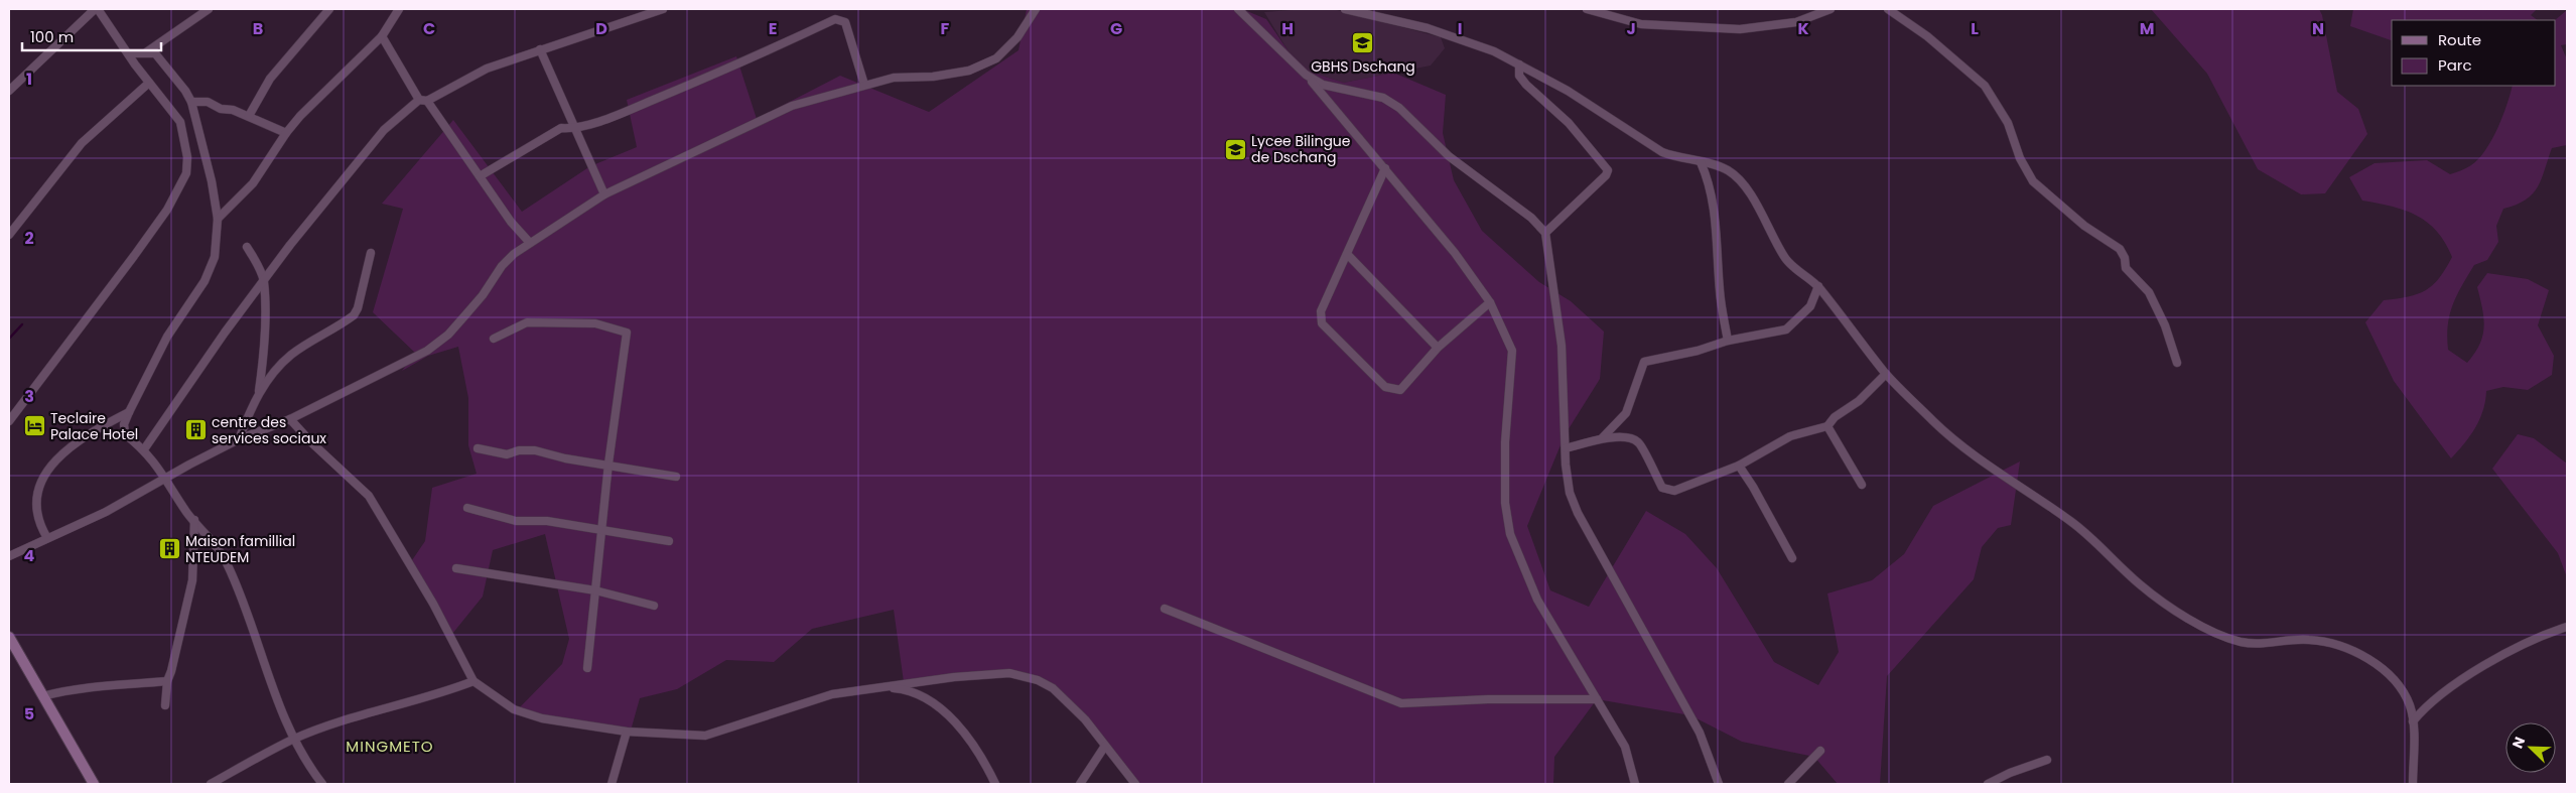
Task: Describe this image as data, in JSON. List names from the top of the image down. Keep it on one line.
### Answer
{"districts":["MINGMETO"],"places":{"school or university":["GBHS Dschang","Lycee Bilingue de Dschang"],"hotel":["Teclaire Palace Hotel"],"building":["centre des services sociaux","Maison famillial NTEUDEM"]},"legend":["Route","Parc"],"scale_bar":"100 m","north":"top left","grid":{"columns":["B","C","D","E","F","G","H","I","J","K","L","M","N"],"rows":["1","2","3","4","5"]}}
